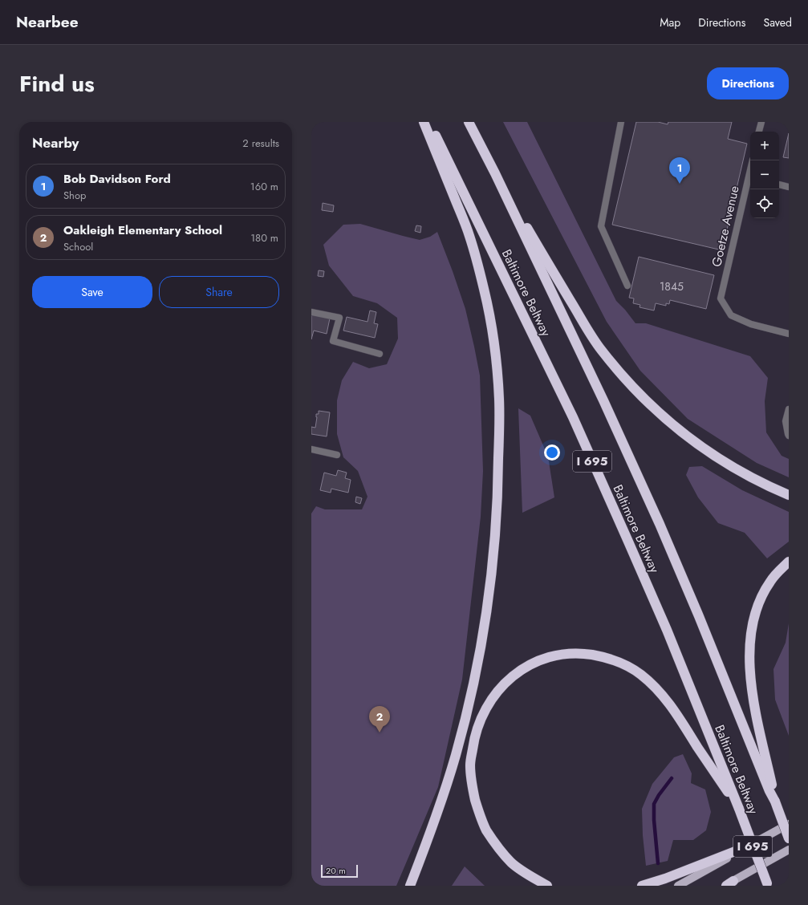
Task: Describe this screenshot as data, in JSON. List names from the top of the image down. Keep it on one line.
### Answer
{"streets":{"highway":["Baltimore Beltway","I 695"],"lane":["Goetze Avenue"]},"house_numbers":["1845"],"scale_bar":"20 m","page":{"header":"Nearbee","nav":["Map","Directions","Saved"],"title":"Find us","buttons":["Directions",["Save","Share"]],"heading":["Nearby","2 results"],"map_buttons":["+","−"],"pins":["1","2"],"list":[{"mark":"1","name":"Bob Davidson Ford","note":"Shop","value":"160 m"},{"mark":"2","name":"Oakleigh Elementary School","note":"School","value":"180 m"}],"scale":"20 m"}}
